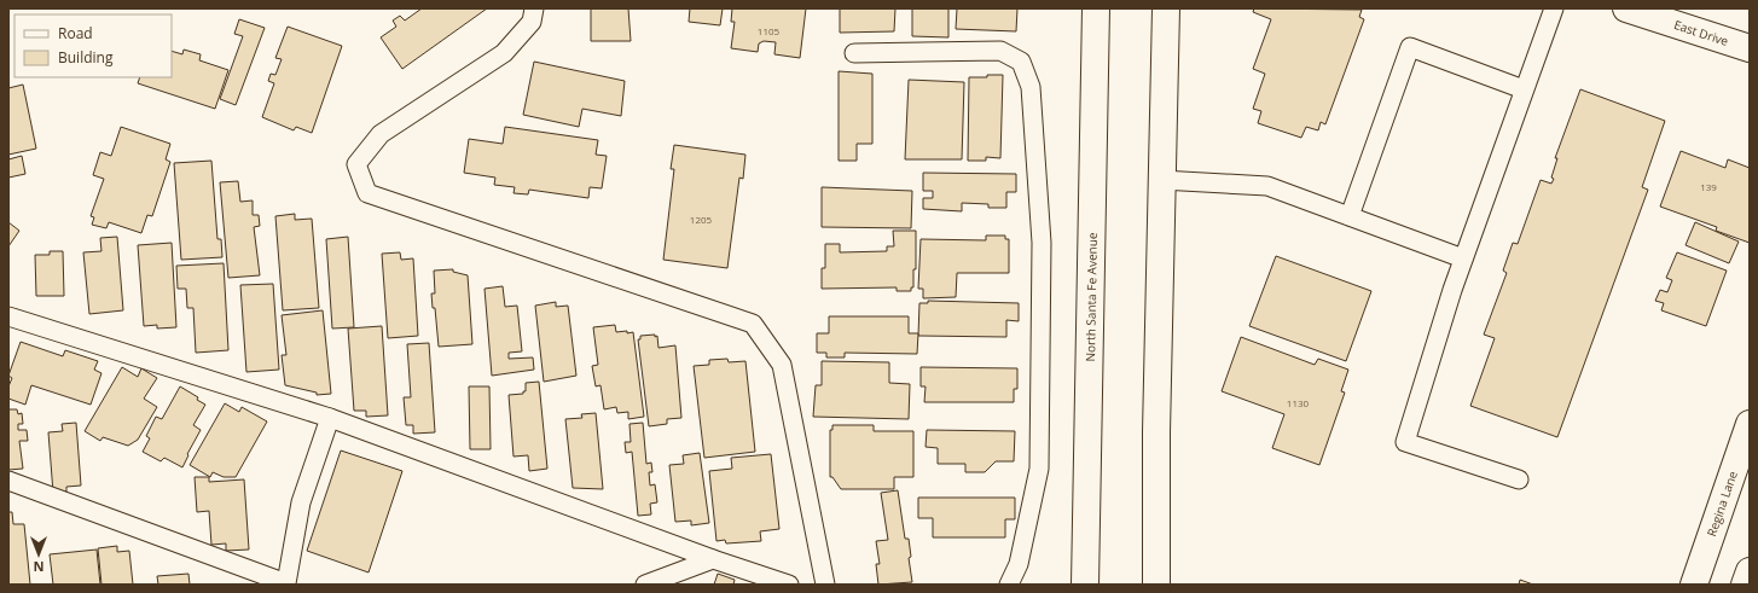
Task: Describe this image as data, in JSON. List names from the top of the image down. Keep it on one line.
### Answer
{"streets":{"main road":["East Drive","North Santa Fe Avenue","Regina Lane"]},"house_numbers":["1105","139","1205","1130"],"legend":["Road","Building"],"north":"bottom"}
